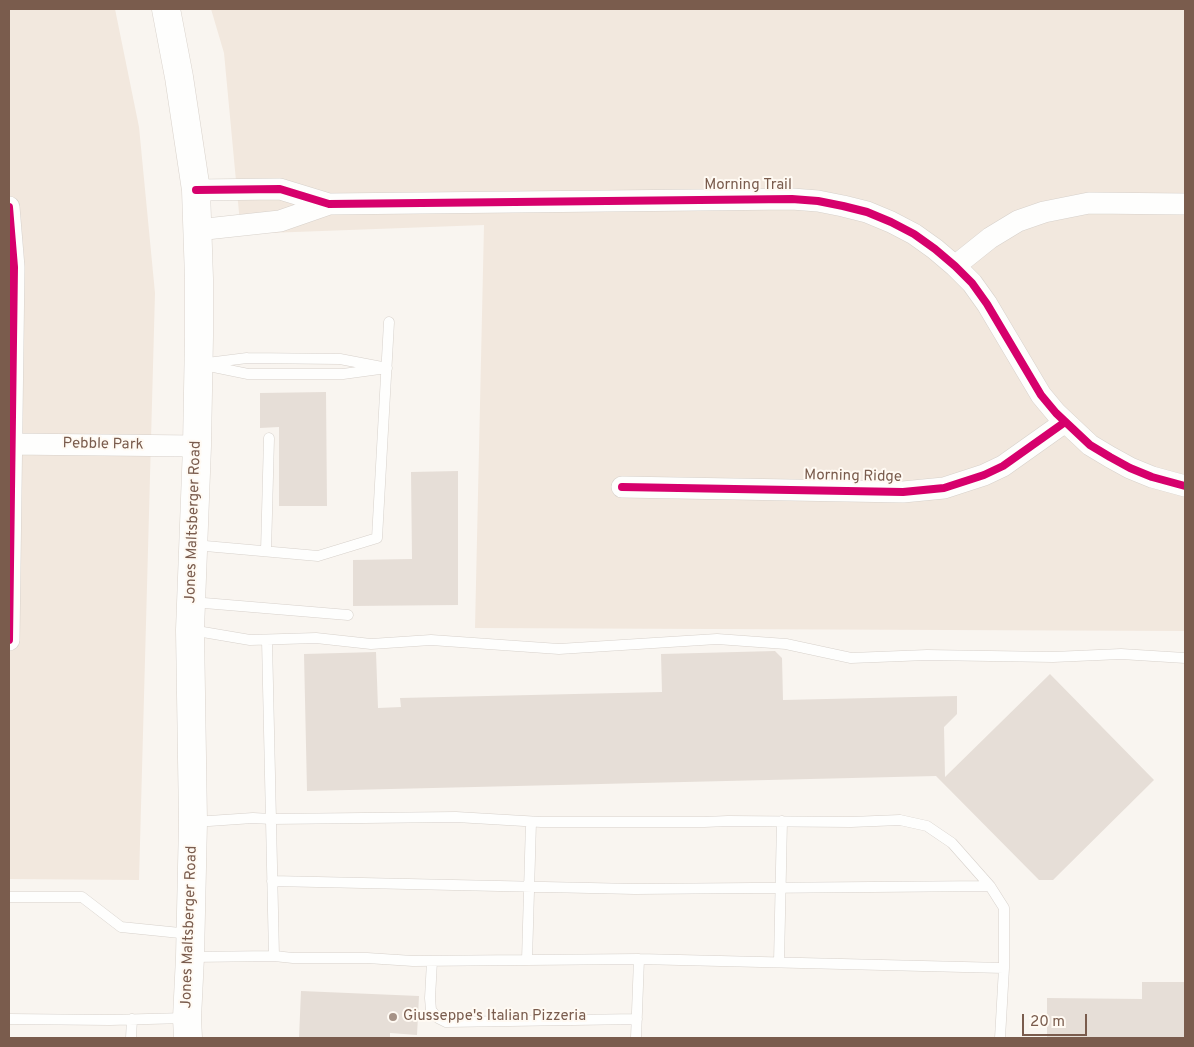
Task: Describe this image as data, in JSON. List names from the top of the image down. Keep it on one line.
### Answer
{"streets":{"main road":["Jones Maltsberger Road"],"street":["Morning Trail","Pebble Park","Morning Ridge"]},"crossings":[["Morning Trail","Morning Ridge"],["Morning Trail","Jones Maltsberger Road"],["Pebble Park","Jones Maltsberger Road"]],"places":["Giusseppe's Italian Pizzeria"],"scale_bar":"20 m"}
